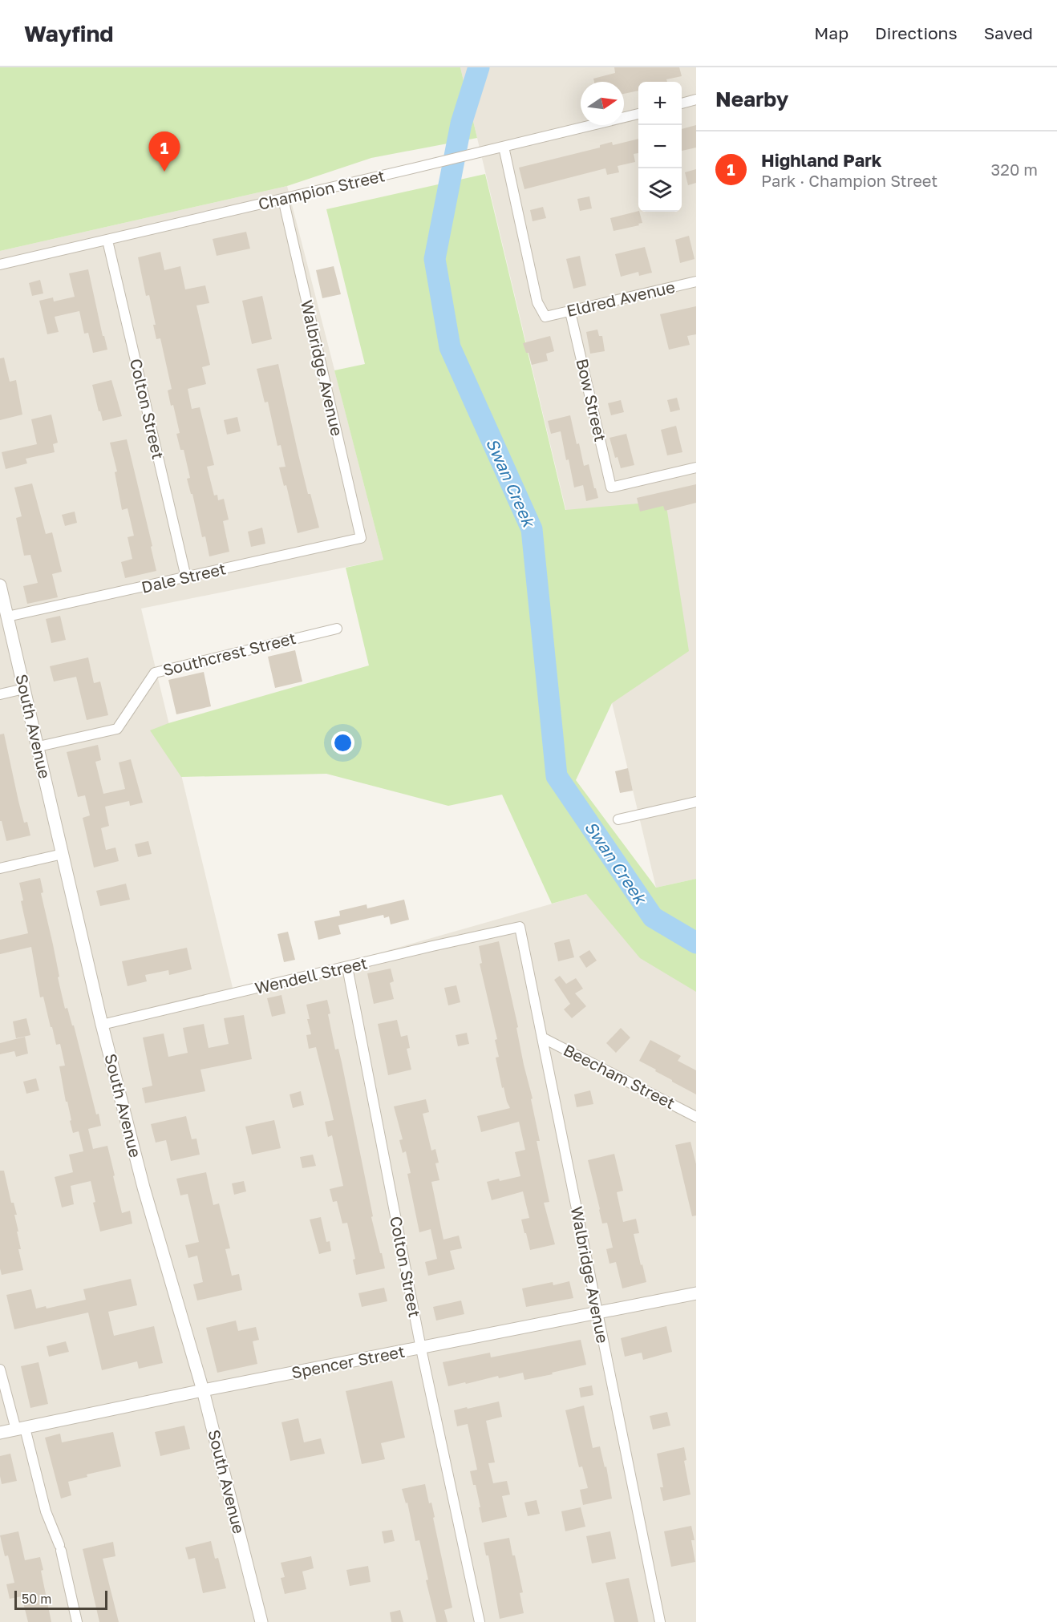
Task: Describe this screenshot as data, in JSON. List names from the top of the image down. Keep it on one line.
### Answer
{"streets":{"street":["Champion Street","Eldred Avenue","Walbridge Avenue","Bow Street","Colton Street","Dale Street","Southcrest Street","South Avenue","Wendell Street","Beecham Street","Spencer Street"]},"crossings":[["Champion Street","Eldred Avenue"],["Champion Street","Walbridge Avenue"],["Champion Street","Colton Street"],["Eldred Avenue","Bow Street"],["Walbridge Avenue","Dale Street"],["Walbridge Avenue","Wendell Street"],["Walbridge Avenue","Beecham Street"],["Walbridge Avenue","Spencer Street"],["Colton Street","Dale Street"],["Colton Street","Wendell Street"],["Colton Street","Spencer Street"],["Dale Street","South Avenue"],["Southcrest Street","South Avenue"],["South Avenue","Wendell Street"],["South Avenue","Spencer Street"]],"water":["Swan Creek"],"scale_bar":"50 m","north":"right","page":{"header":"Wayfind","nav":["Map","Directions","Saved"],"heading":"Nearby","map_buttons":["+","−"],"list":[{"mark":"1","name":"Highland Park","note":"Park · Champion Street","value":"320 m"}],"pins":"1","scale":"50 m"}}
